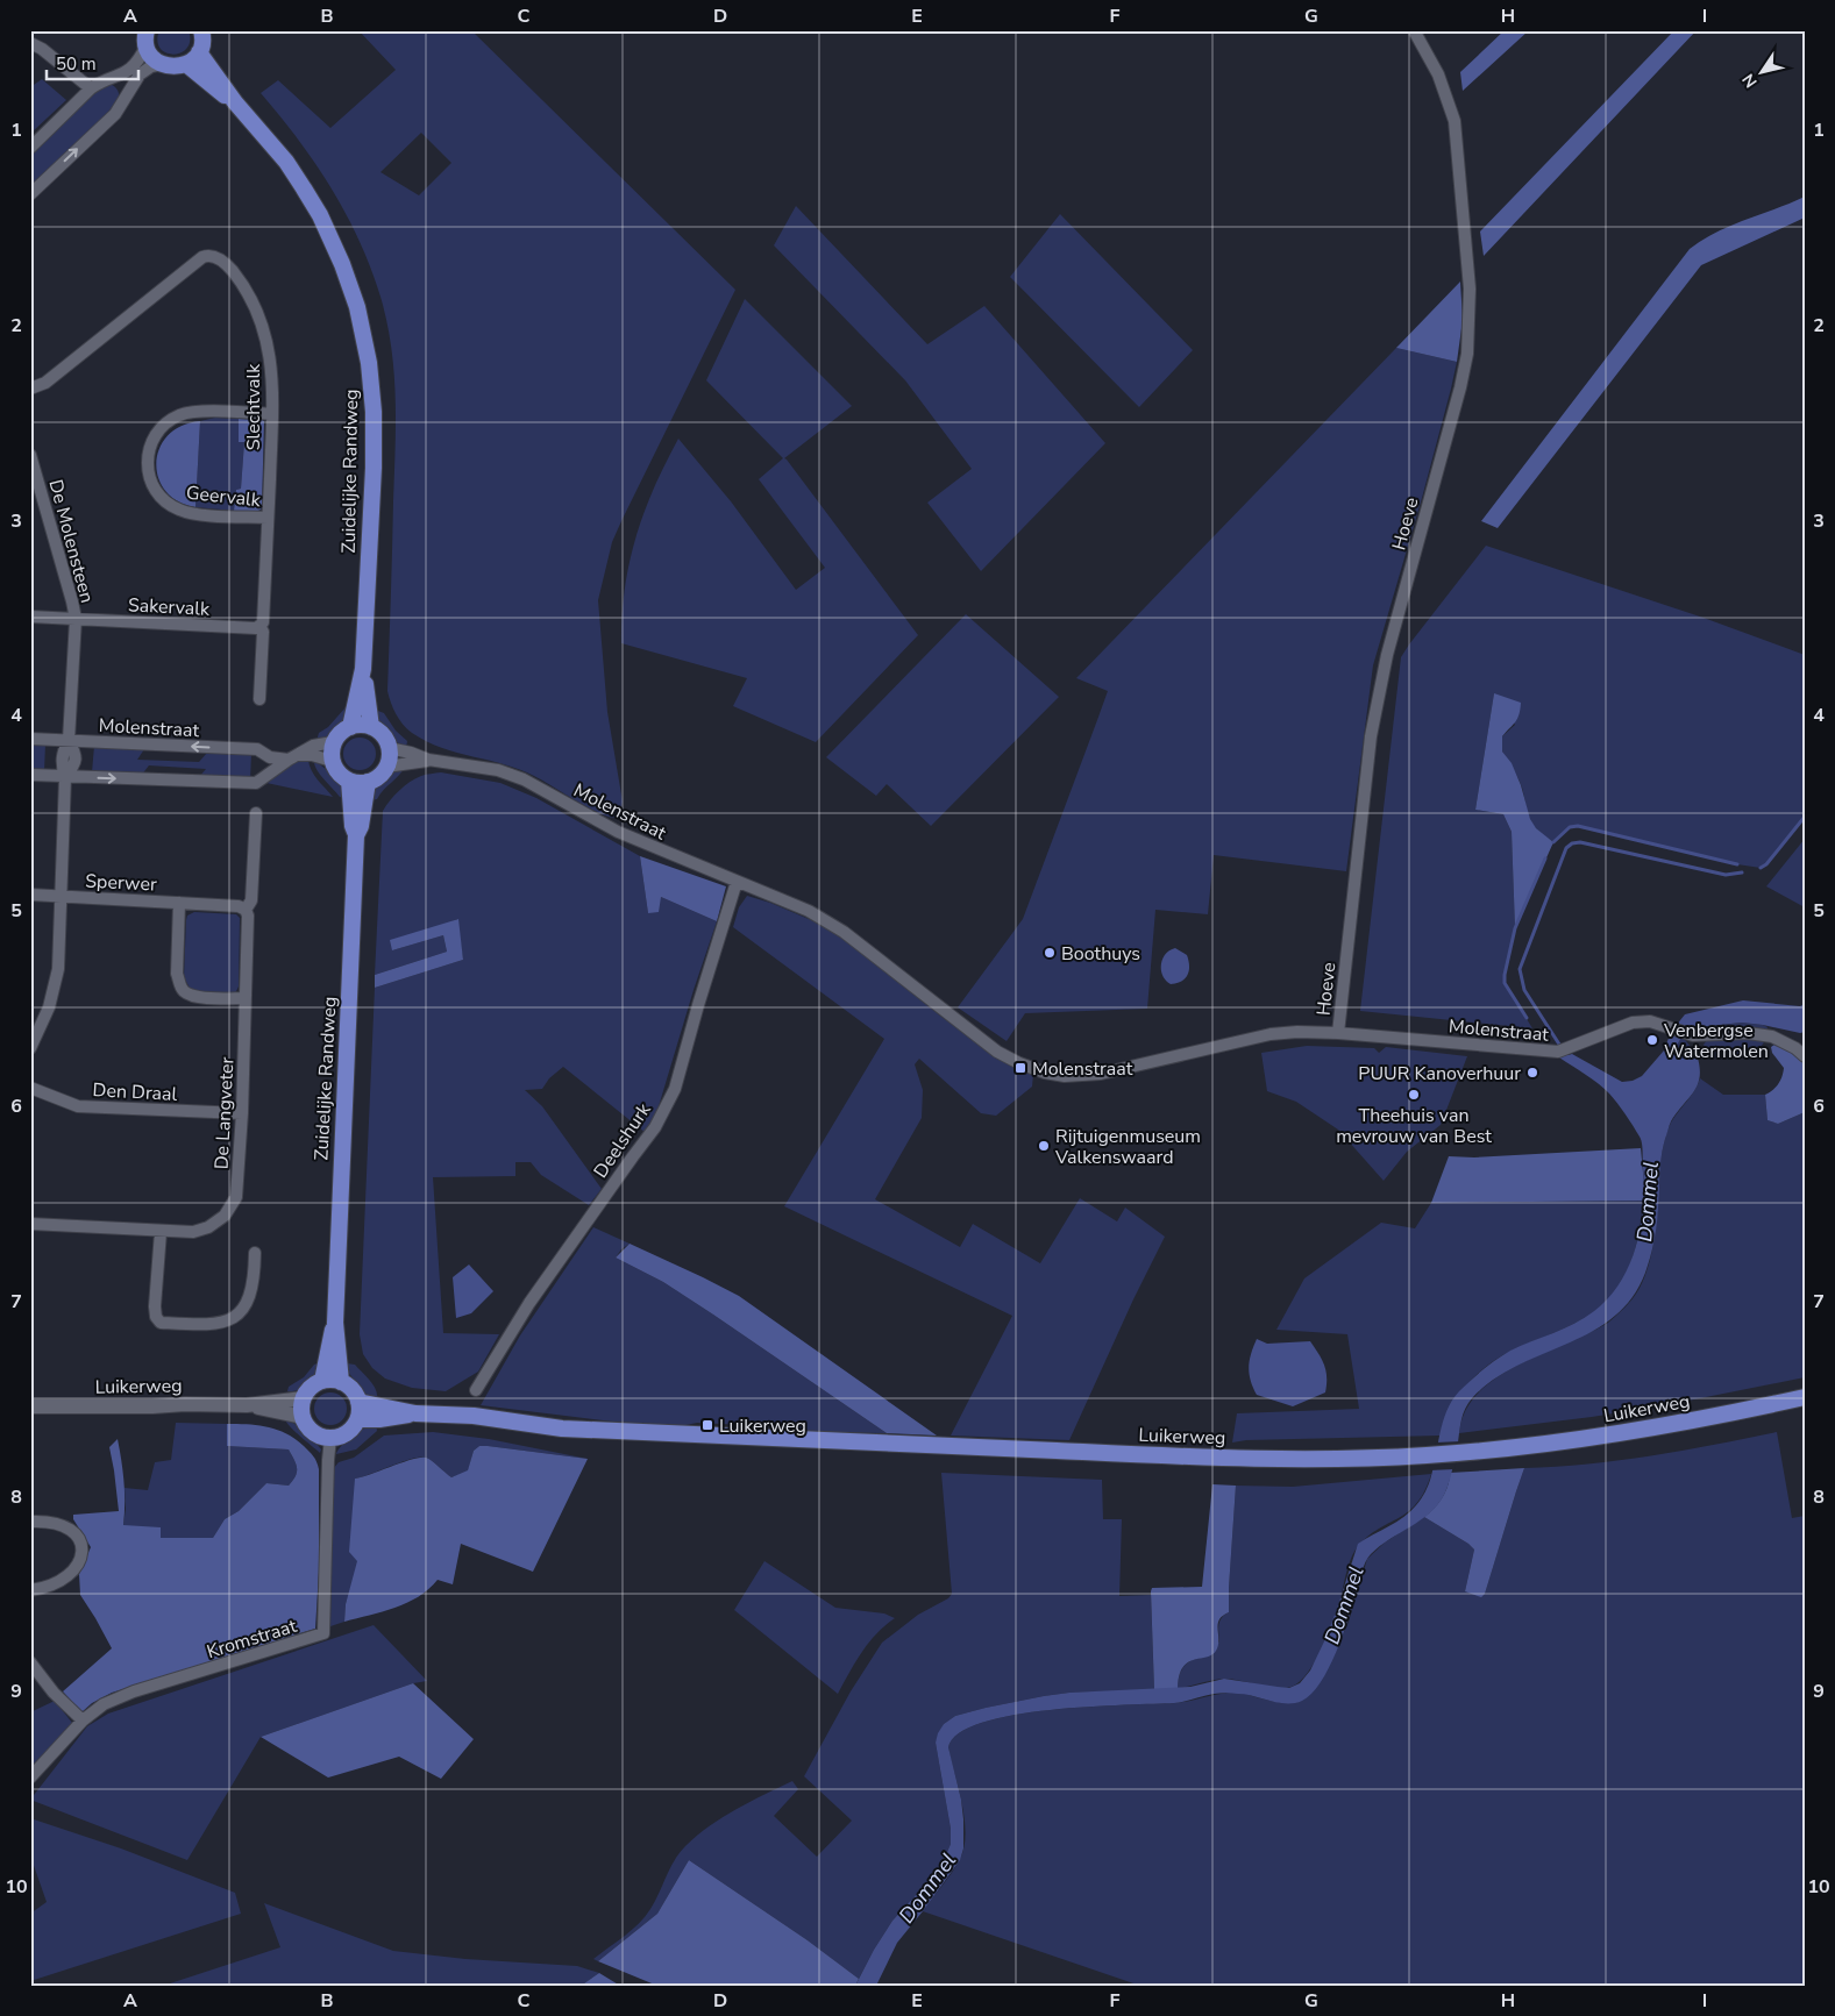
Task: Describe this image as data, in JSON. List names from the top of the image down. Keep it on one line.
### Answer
{"streets":{"main road":["Zuidelijke Randweg","Luikerweg"],"street":["Slechtvalk","Geervalk","Hoeve","De Molensteen","Sakervalk","Molenstraat","Sperwer","Den Draal","De Langveter","Deelshurk","Kromstraat"]},"crossings":[["Slechtvalk","Geervalk"],["Slechtvalk","Sakervalk"],["Zuidelijke Randweg","Molenstraat"],["Zuidelijke Randweg","Luikerweg"],["Zuidelijke Randweg","Kromstraat"],["Hoeve","Molenstraat"],["De Molensteen","Sakervalk"],["De Molensteen","Molenstraat"],["De Molensteen","Sperwer"],["Molenstraat","Deelshurk"],["Sperwer","De Langveter"],["Den Draal","De Langveter"],["Luikerweg","Kromstraat"]],"water":["Dommel"],"places":{"other":["Boothuys","Venbergse Watermolen","PUUR Kanoverhuur","Theehuis van mevrouw van Best","Rijtuigenmuseum Valkenswaard"],"transit":["Molenstraat","Luikerweg"]},"scale_bar":"50 m","north":"bottom left","grid":{"columns":["A","B","C","D","E","F","G","H","I"],"rows":["1","2","3","4","5","6","7","8","9","10"]}}
